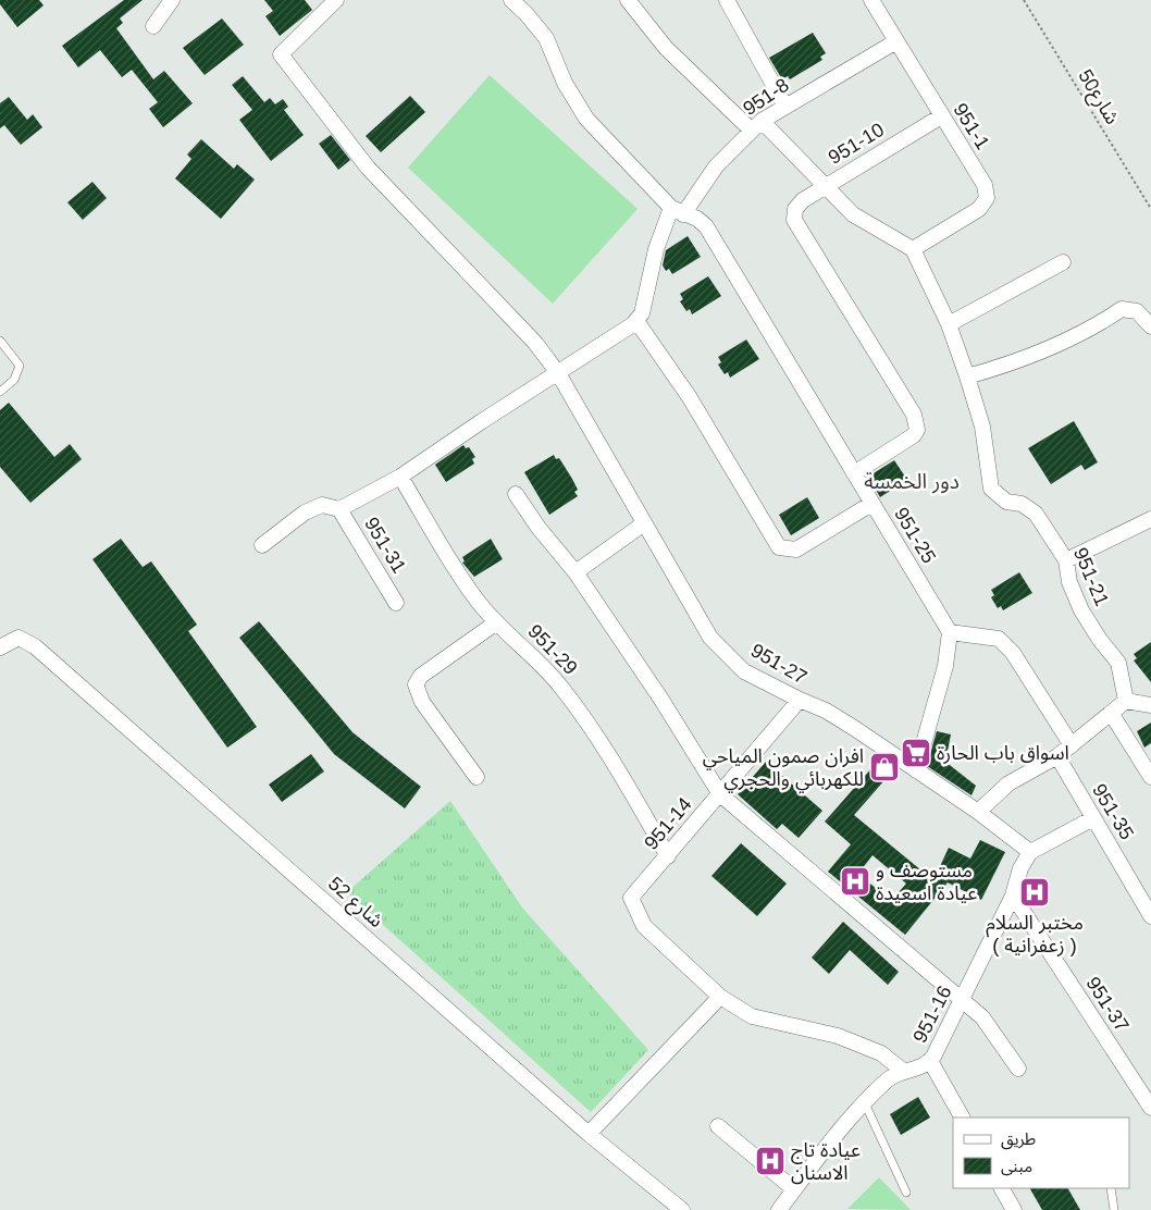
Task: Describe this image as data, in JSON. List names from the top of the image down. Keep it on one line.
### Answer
{"streets":{"street":["951-8","951-1","951-10","951-25","951-31","951-21","951-29","951-27","951-35","951-14","شارع 52","951-37","951-16"],"path":["شارع50"]},"crossings":[["951-8","951-1"],["951-8","951-25"],["951-1","951-10"],["951-10","951-25"],["951-29","951-14"],["951-27","951-14"],["951-27","951-16"],["951-37","951-16"]],"districts":["دور الخمسة"],"places":{"supermarket":["اسواق باب الحارة"],"shop":["افران صمون المياحي للكهربائي والحجري"],"hospital":["مستوصف و عيادة اسعيدة","مختبر السلام ( زعفرانية )","عيادة تاج الاسنان"]},"legend":["طريق","مبنى"]}
